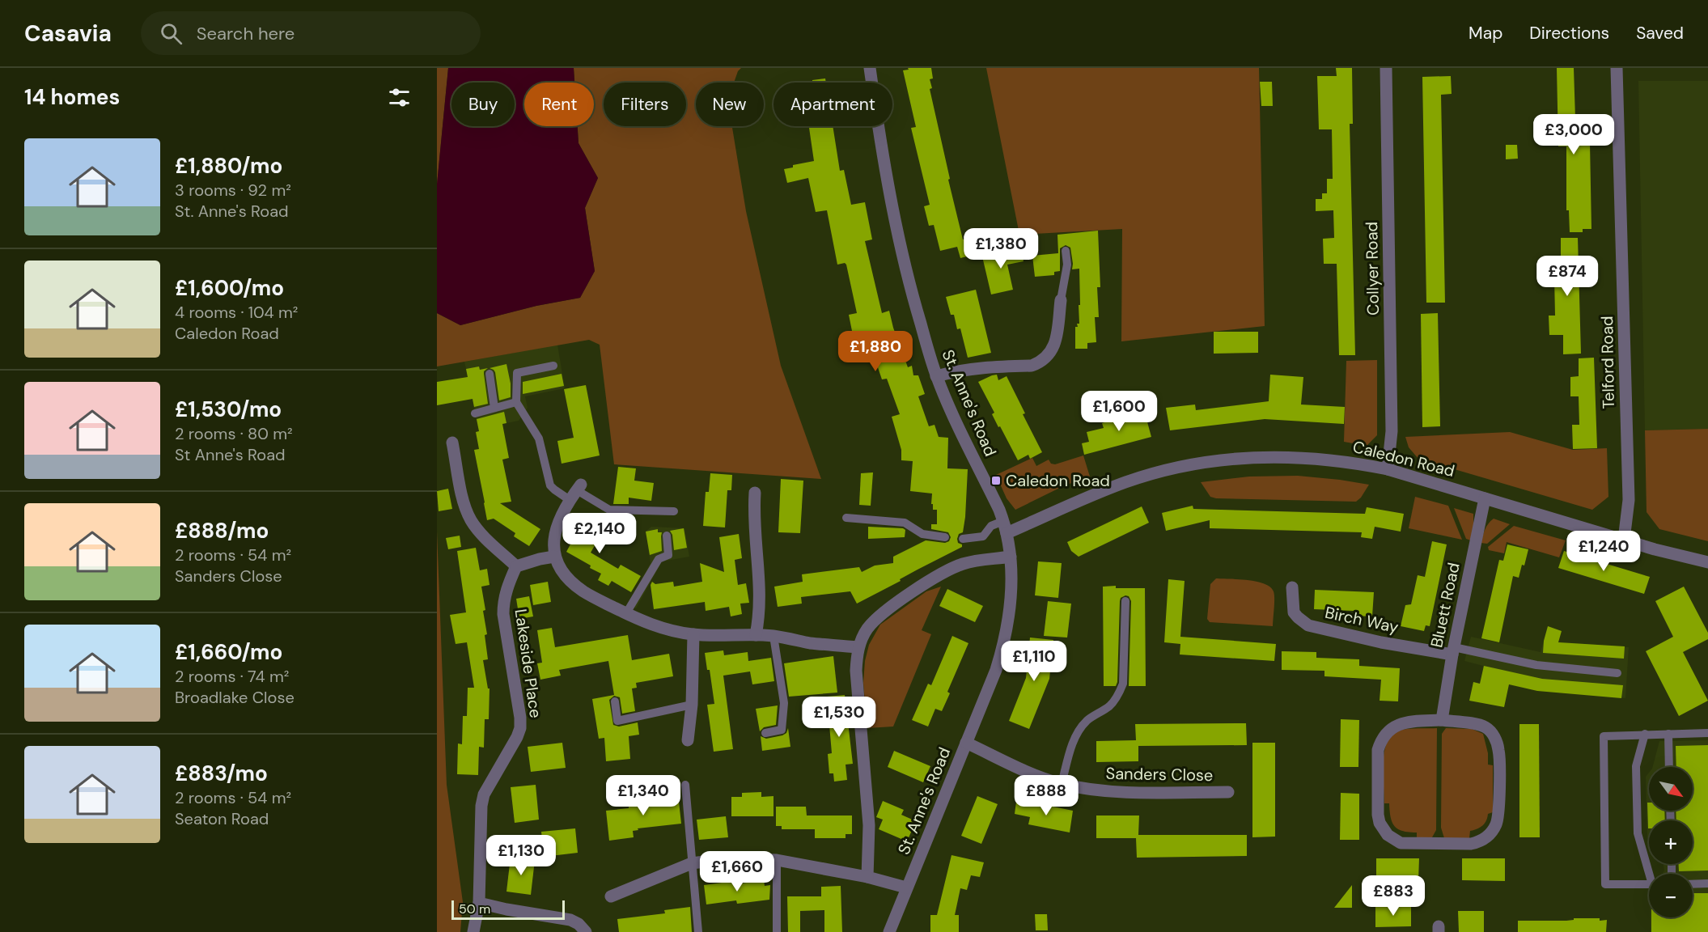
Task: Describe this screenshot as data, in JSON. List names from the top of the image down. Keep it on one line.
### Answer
{"streets":{"street":["Collyer Road","Telford Road","St. Anne's Road","Caledon Road","Bluett Road","Birch Way","Lakeside Place","Sanders Close"]},"crossings":[["Collyer Road","Caledon Road"],["Telford Road","Caledon Road"],["St. Anne's Road","Caledon Road"],["St. Anne's Road","Sanders Close"],["Caledon Road","Bluett Road"],["Bluett Road","Birch Way"]],"places":{"transit":["Caledon Road"]},"scale_bar":"50 m","north":"bottom right","page":{"header":"Casavia","search":"Search here","nav":["Map","Directions","Saved"],"heading":"14 homes","chip":["Buy","Rent","Filters","New","Apartment"],"price":["£3,000","£1,380","£874","£1,880","£1,600","£2,140","£1,240","£1,110","£1,530","£1,340","£888","£1,130","£1,660","£883"],"list":[{"name":"£1,880/mo","note":"3 rooms · 92 m² · St. Anne's Road"},{"name":"£1,600/mo","note":"4 rooms · 104 m² · Caledon Road"},{"name":"£1,530/mo","note":"2 rooms · 80 m² · St Anne's Road"},{"name":"£888/mo","note":"2 rooms · 54 m² · Sanders Close"},{"name":"£1,660/mo","note":"2 rooms · 74 m² · Broadlake Close"},{"name":"£883/mo","note":"2 rooms · 54 m² · Seaton Road"}],"map_buttons":["+","−"],"scale":"50 m"}}
